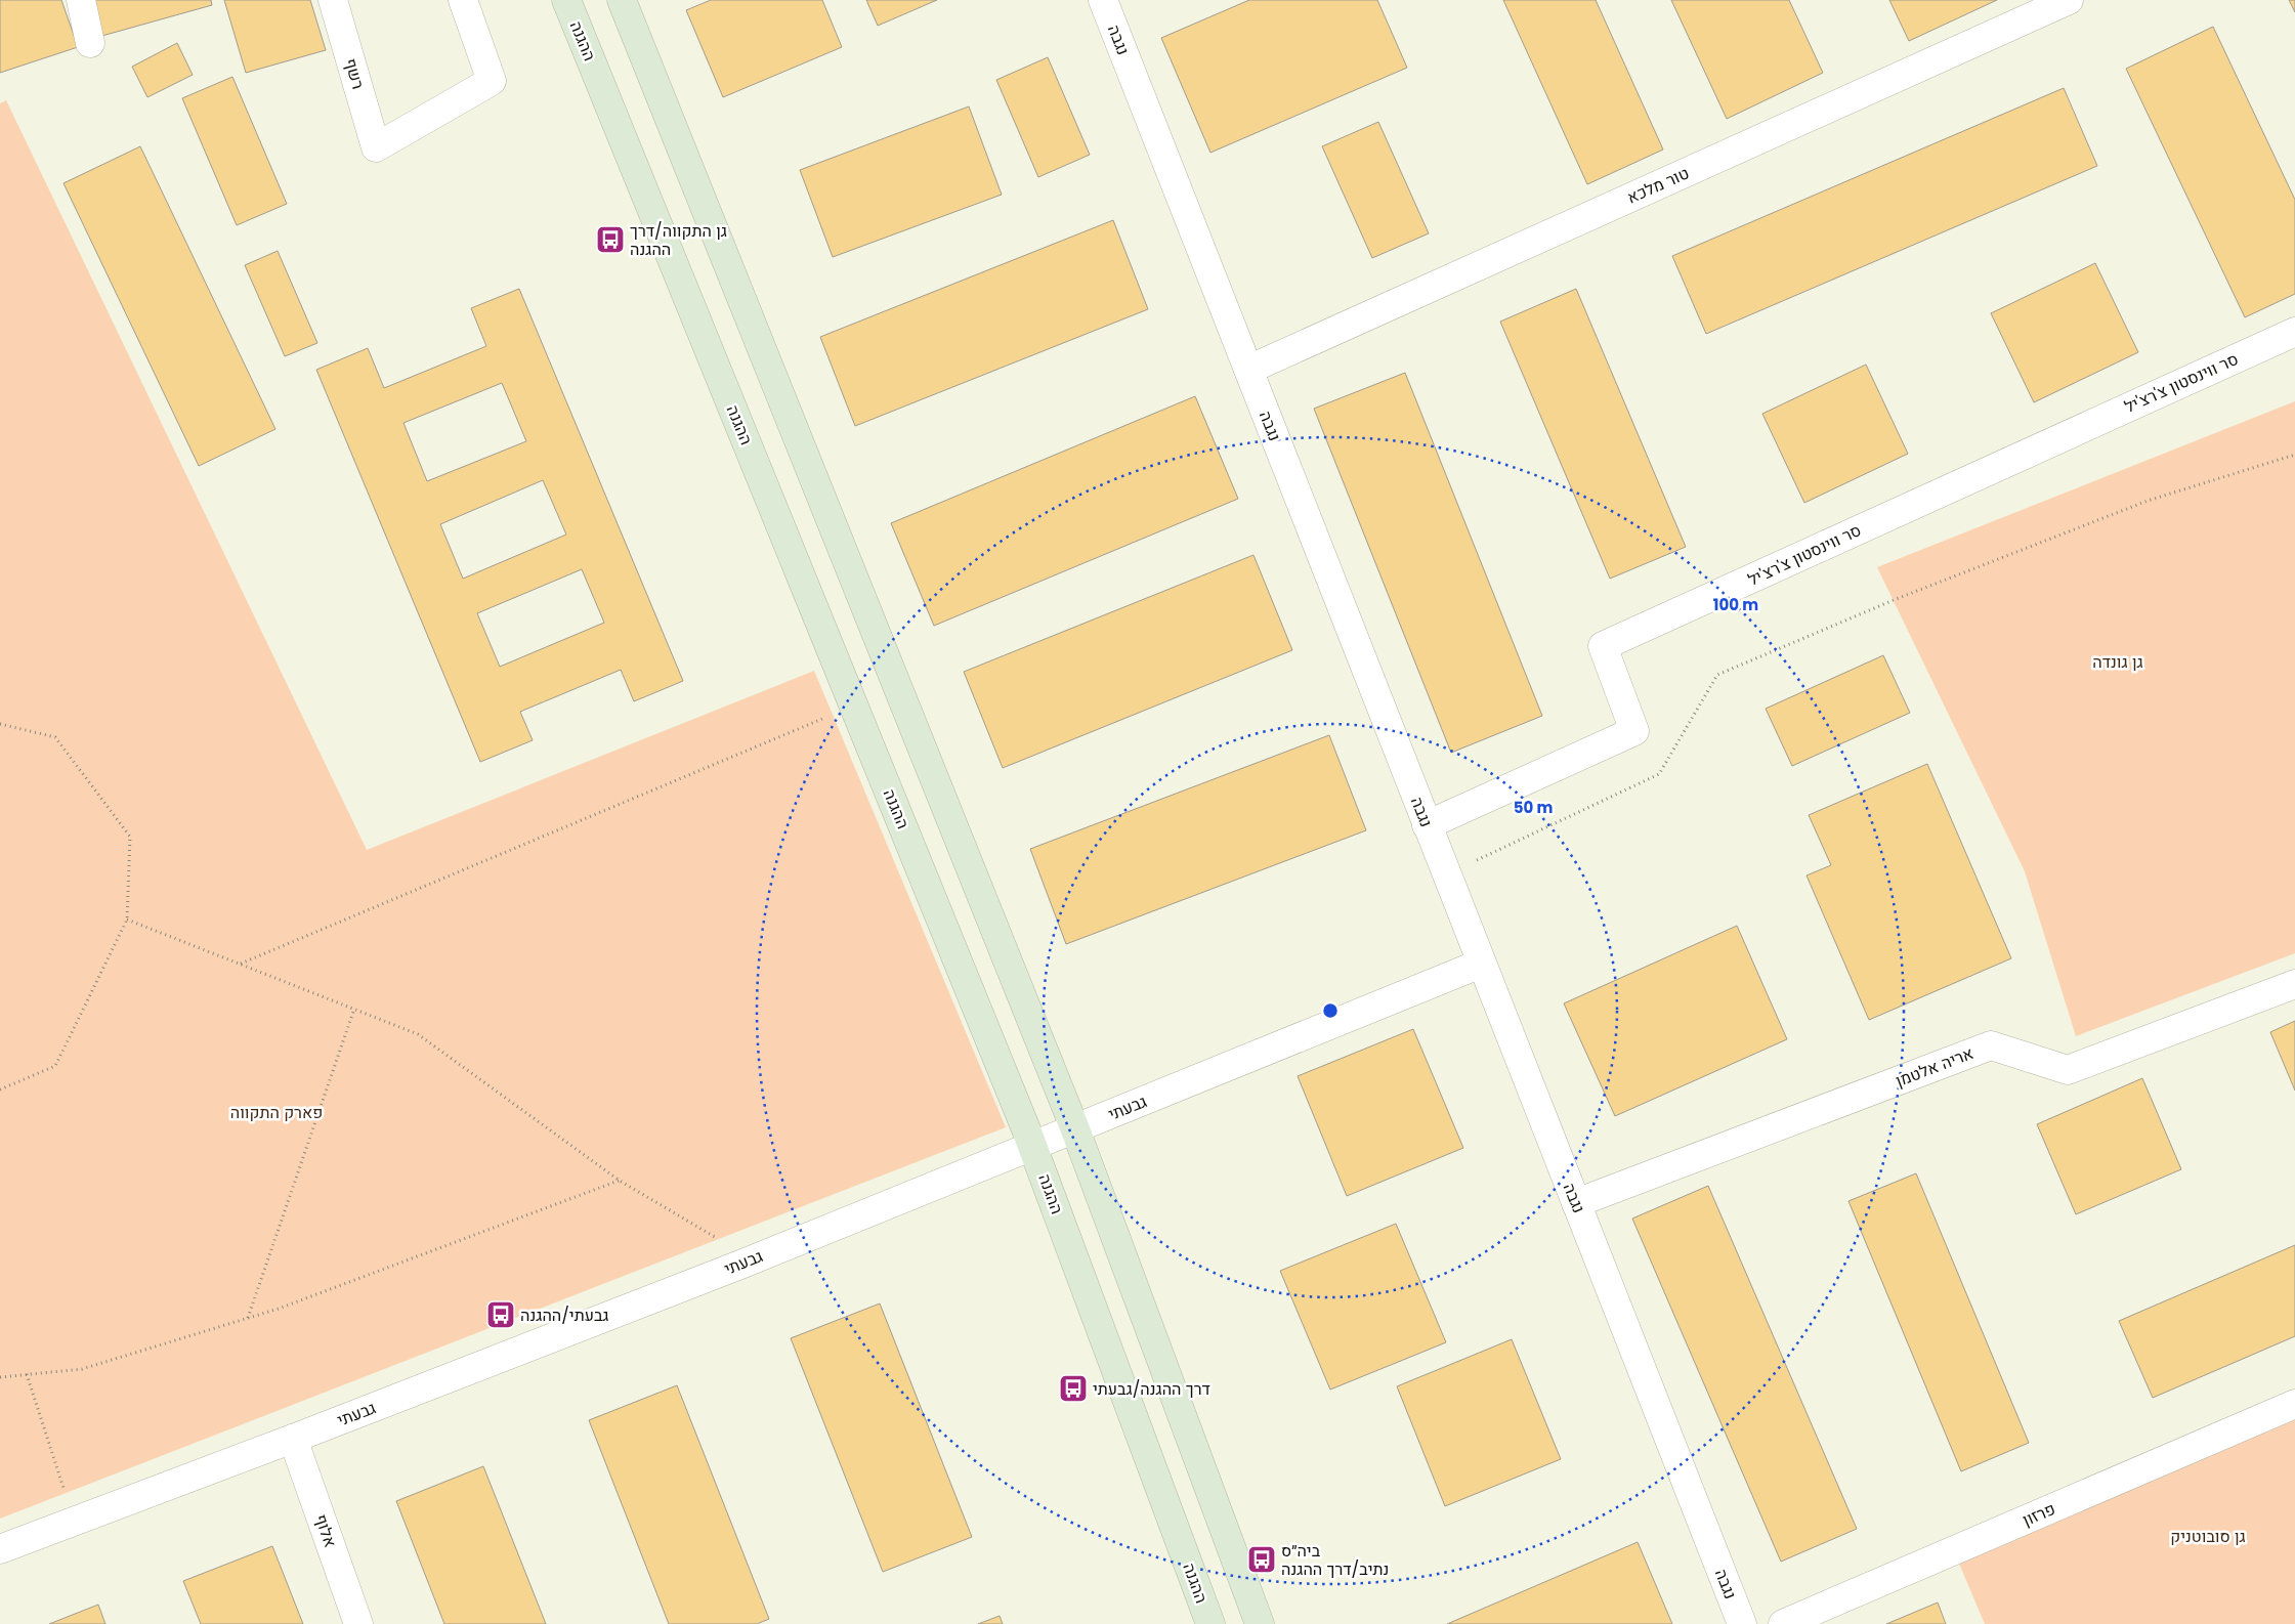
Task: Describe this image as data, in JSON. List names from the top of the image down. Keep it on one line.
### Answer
{"streets":{"street":["נגבה","ההגנה","רשף","טור מלכא","סר ווינסטון צ'רצ'יל","אריה אלטמן","גבעתי","פרזון","אלוף"]},"crossings":[["נגבה","טור מלכא"],["נגבה","סר ווינסטון צ'רצ'יל"],["נגבה","אריה אלטמן"],["נגבה","גבעתי"],["ההגנה","גבעתי"],["גבעתי","אלוף"]],"parks":["גן גונדה","פארק התקווה","גן סובוטניק"],"places":{"bus stop":["גן התקווה/דרך ההגנה","גבעתי/ההגנה","דרך ההגנה/גבעתי","ביה״ס נתיב/דרך ההגנה"]},"rings":["100 m","50 m"]}
